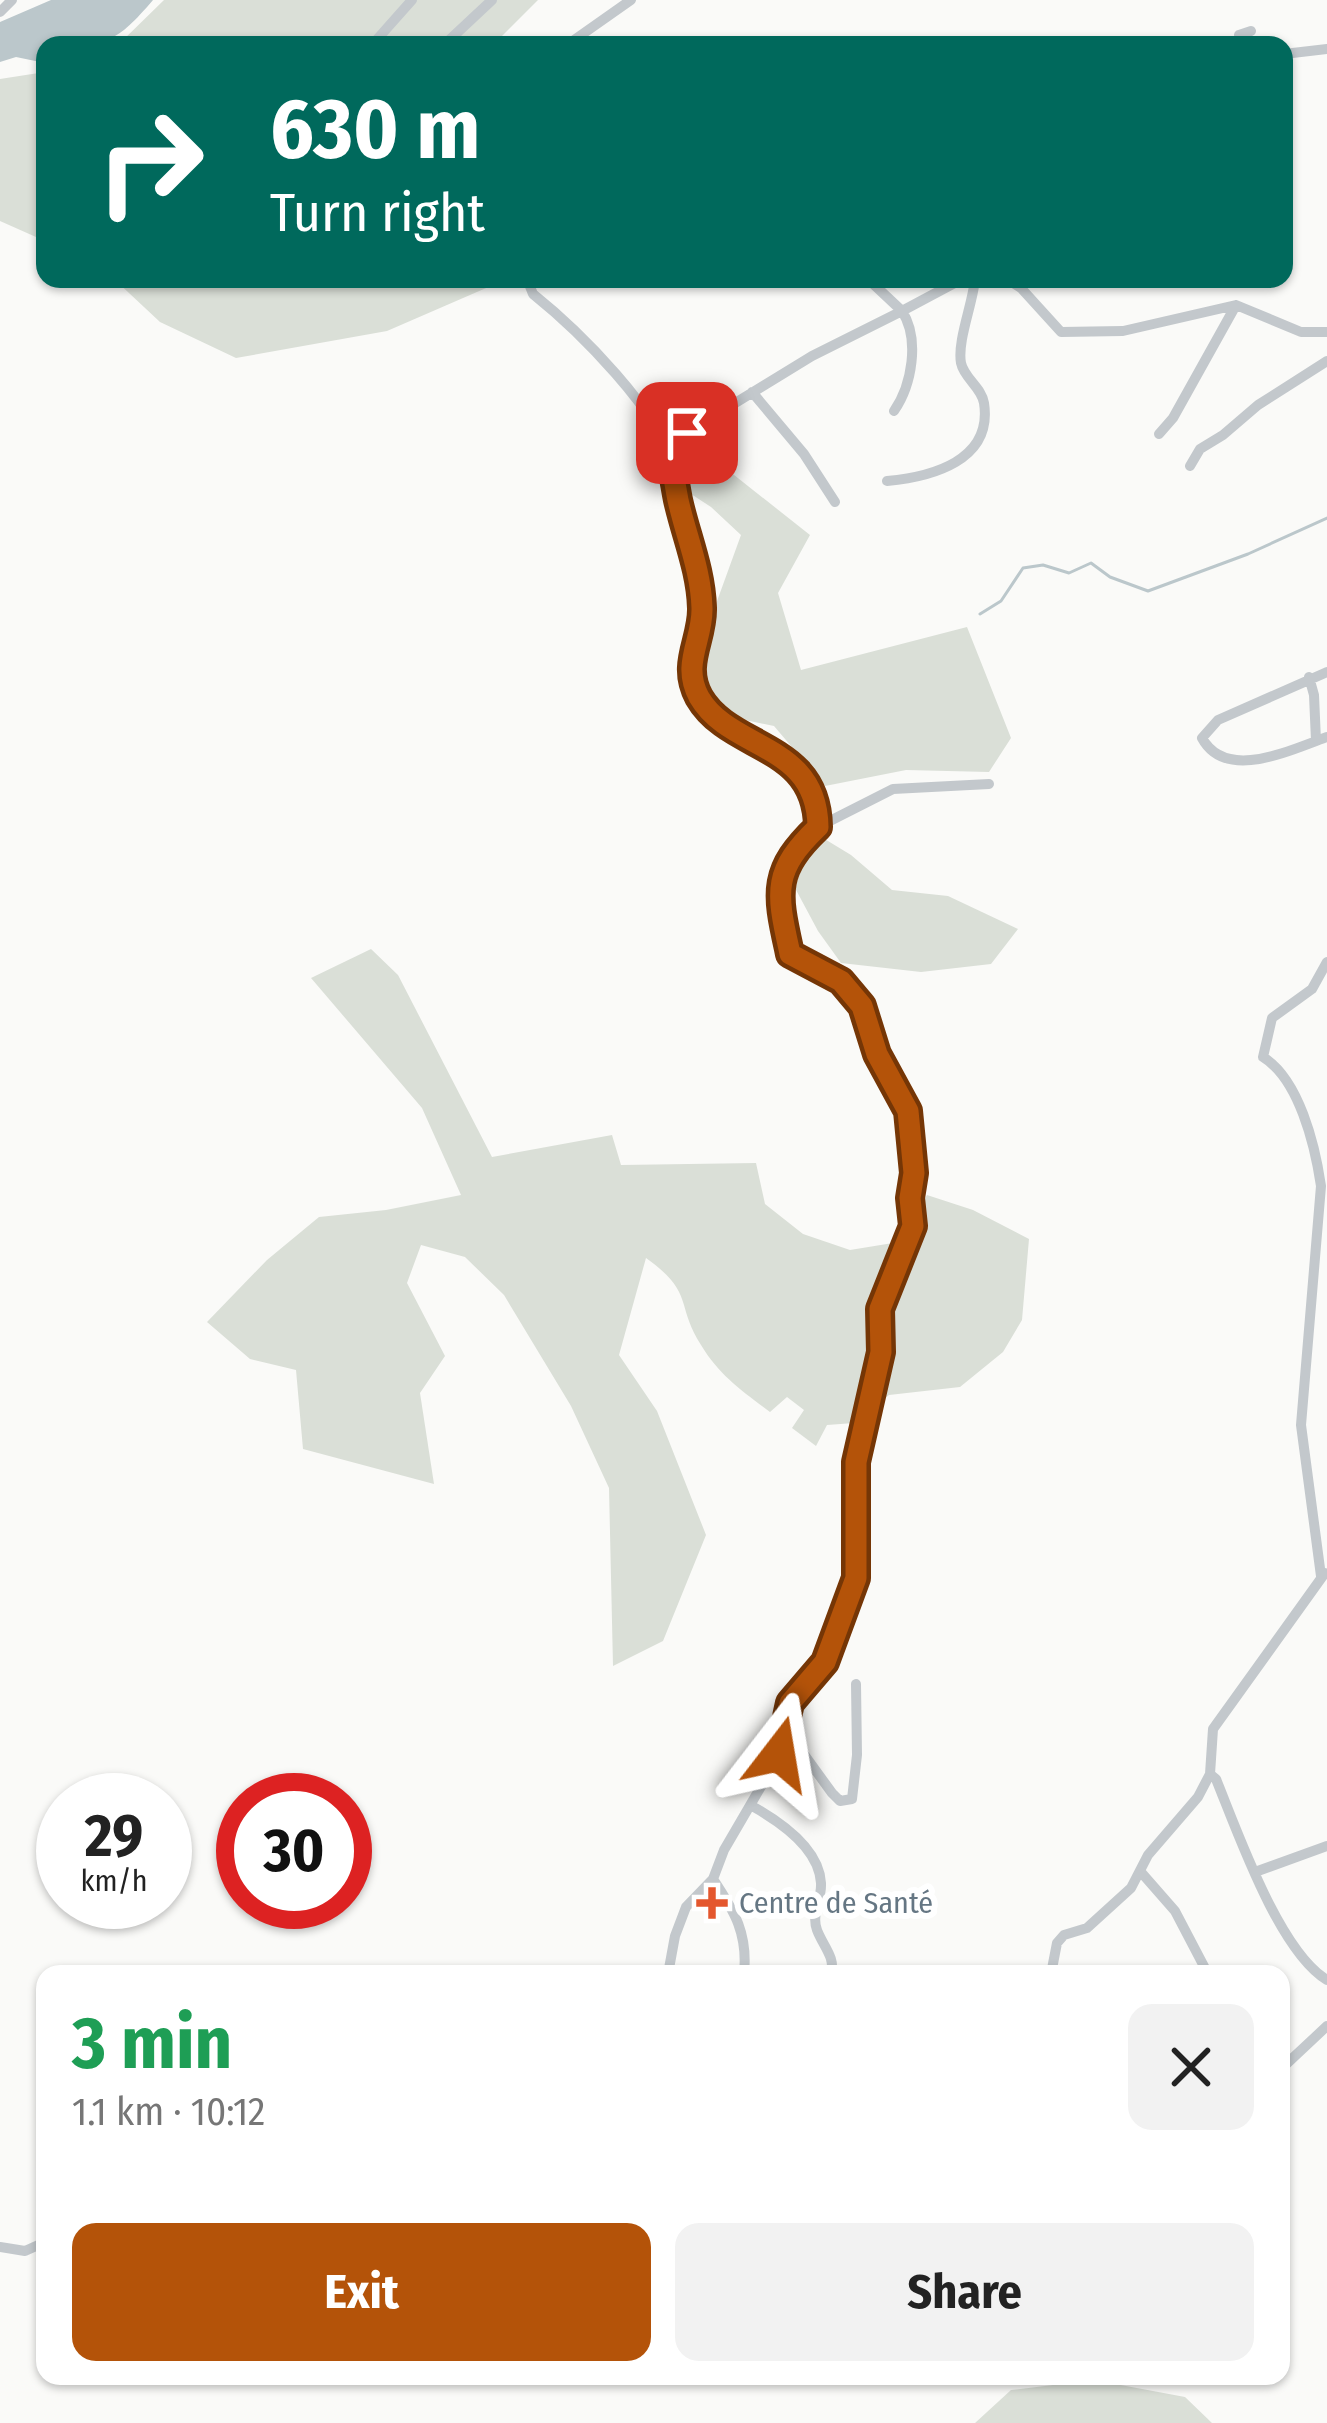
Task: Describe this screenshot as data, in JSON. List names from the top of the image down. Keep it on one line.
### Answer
{"places":{"health":["Centre de Santé"]},"page":{"turn":["630 m","Turn right"],"speed":"29 km/h","limit":"30","heading":["3 min","1.1 km · 10:12"],"buttons":["Exit","Share"]}}
